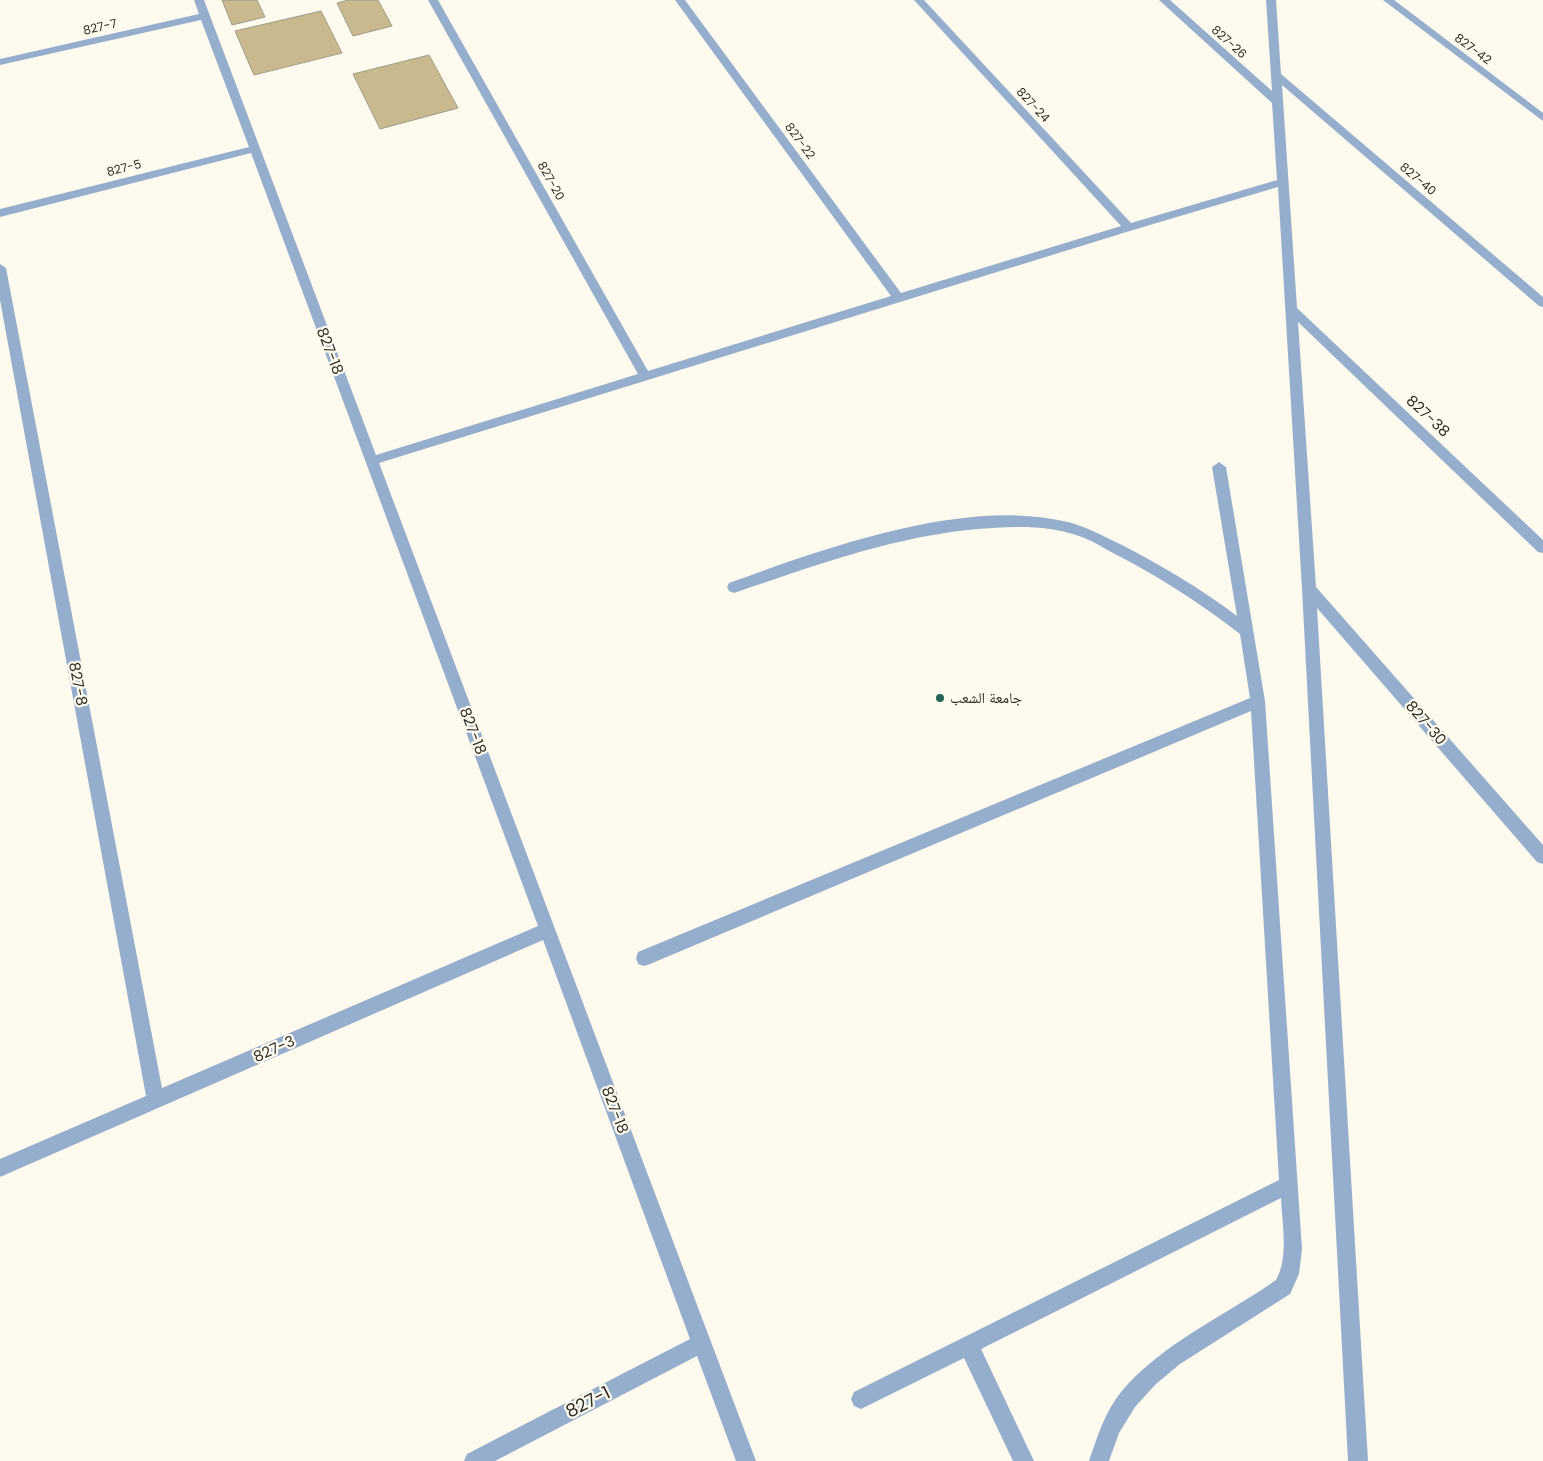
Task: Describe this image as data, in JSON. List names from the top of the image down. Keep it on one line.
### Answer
{"streets":{"street":["827-7","827-26","827-42","827-24","827-22","827-5","827-40","827-20","827-18","827-38","827-8","827-30","827-3","827-1"]},"crossings":[["827-7","827-18"],["827-5","827-18"],["827-18","827-3"],["827-18","827-1"],["827-8","827-3"]],"places":["جامعة الشعب"]}
